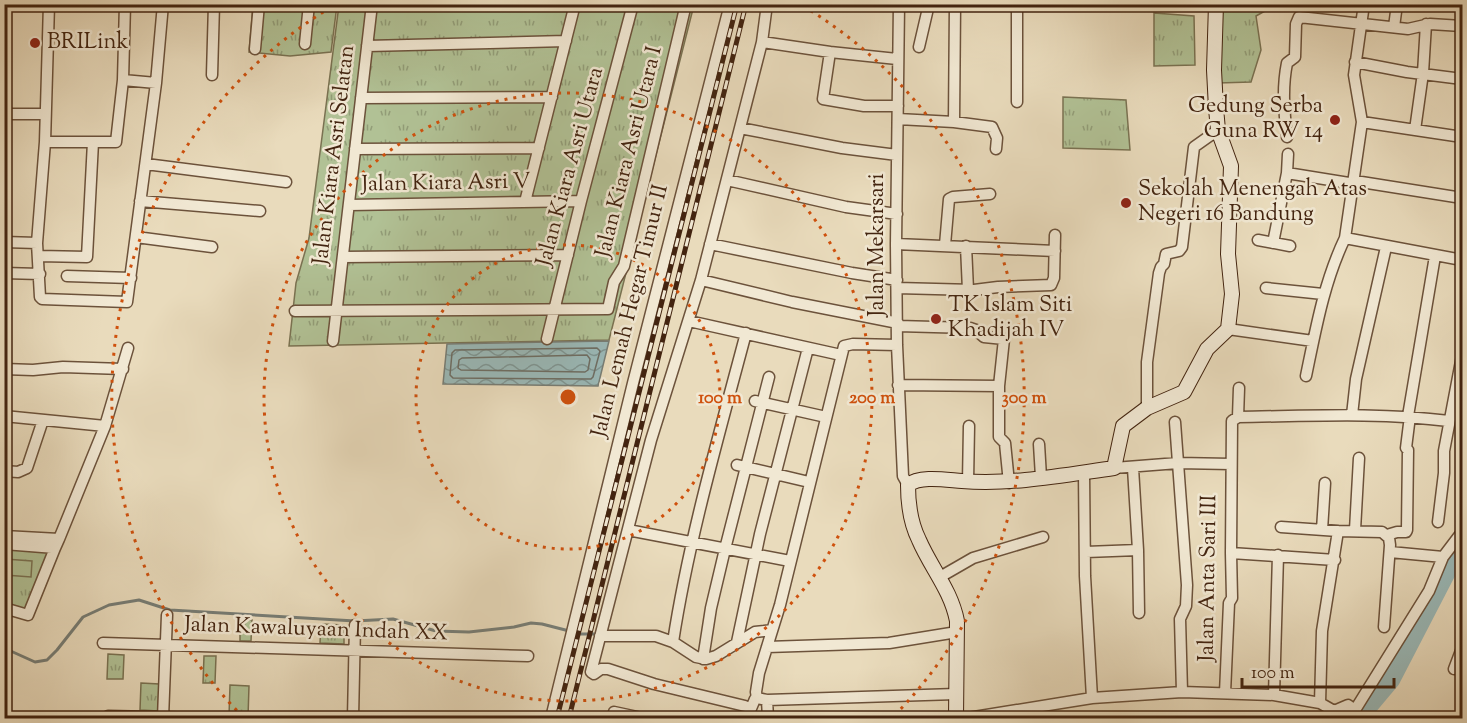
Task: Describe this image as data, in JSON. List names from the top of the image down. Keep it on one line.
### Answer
{"streets":{"street":["Jalan Kiara Asri Utara I","Jalan Kiara Asri Selatan","Jalan Kiara Asri Utara","Jalan Kiara Asri V","Jalan Mekarsari","Jalan Lemah Hegar Timur II","Jalan Anta Sari III","Jalan Kawaluyaan Indah XX"]},"crossings":[["Jalan Kiara Asri Utara I","Jalan Kiara Asri Utara"],["Jalan Kiara Asri Selatan","Jalan Kiara Asri V"],["Jalan Kiara Asri Utara","Jalan Kiara Asri V"]],"places":["BRILink","Gedung Serba Guna RW 14","Sekolah Menengah Atas Negeri 16 Bandung","TK Islam Siti Khadijah IV"],"scale_bar":"100 m","rings":["100 m","200 m","300 m"]}
